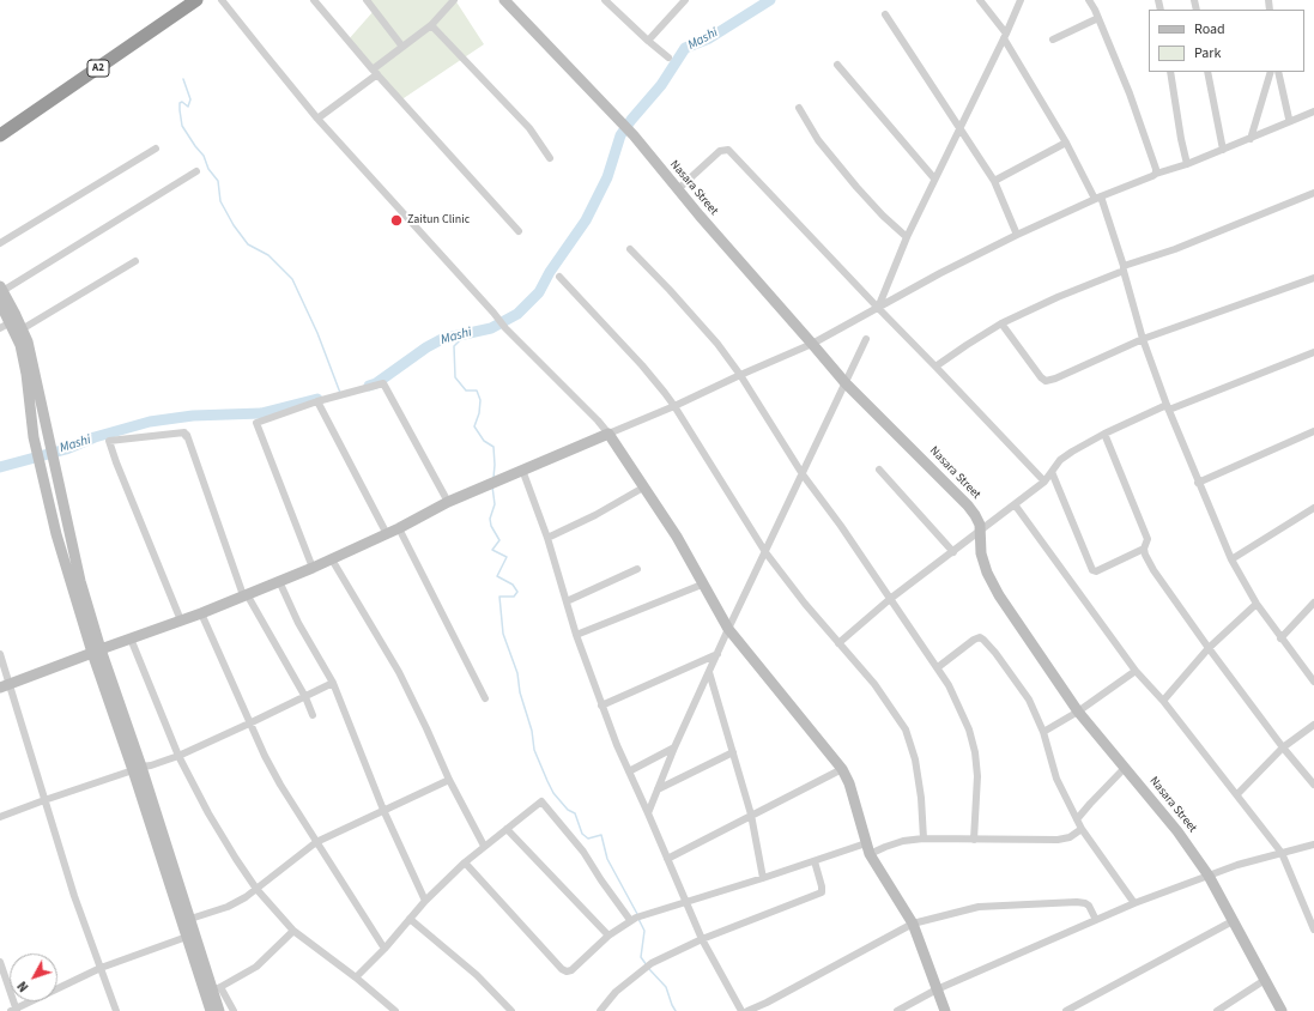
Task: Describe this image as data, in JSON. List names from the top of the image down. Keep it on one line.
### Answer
{"streets":{"highway":["A2"],"street":["Nasara Street"]},"water":["Mashi"],"places":["Zaitun Clinic"],"legend":["Road","Park"],"north":"bottom left"}
